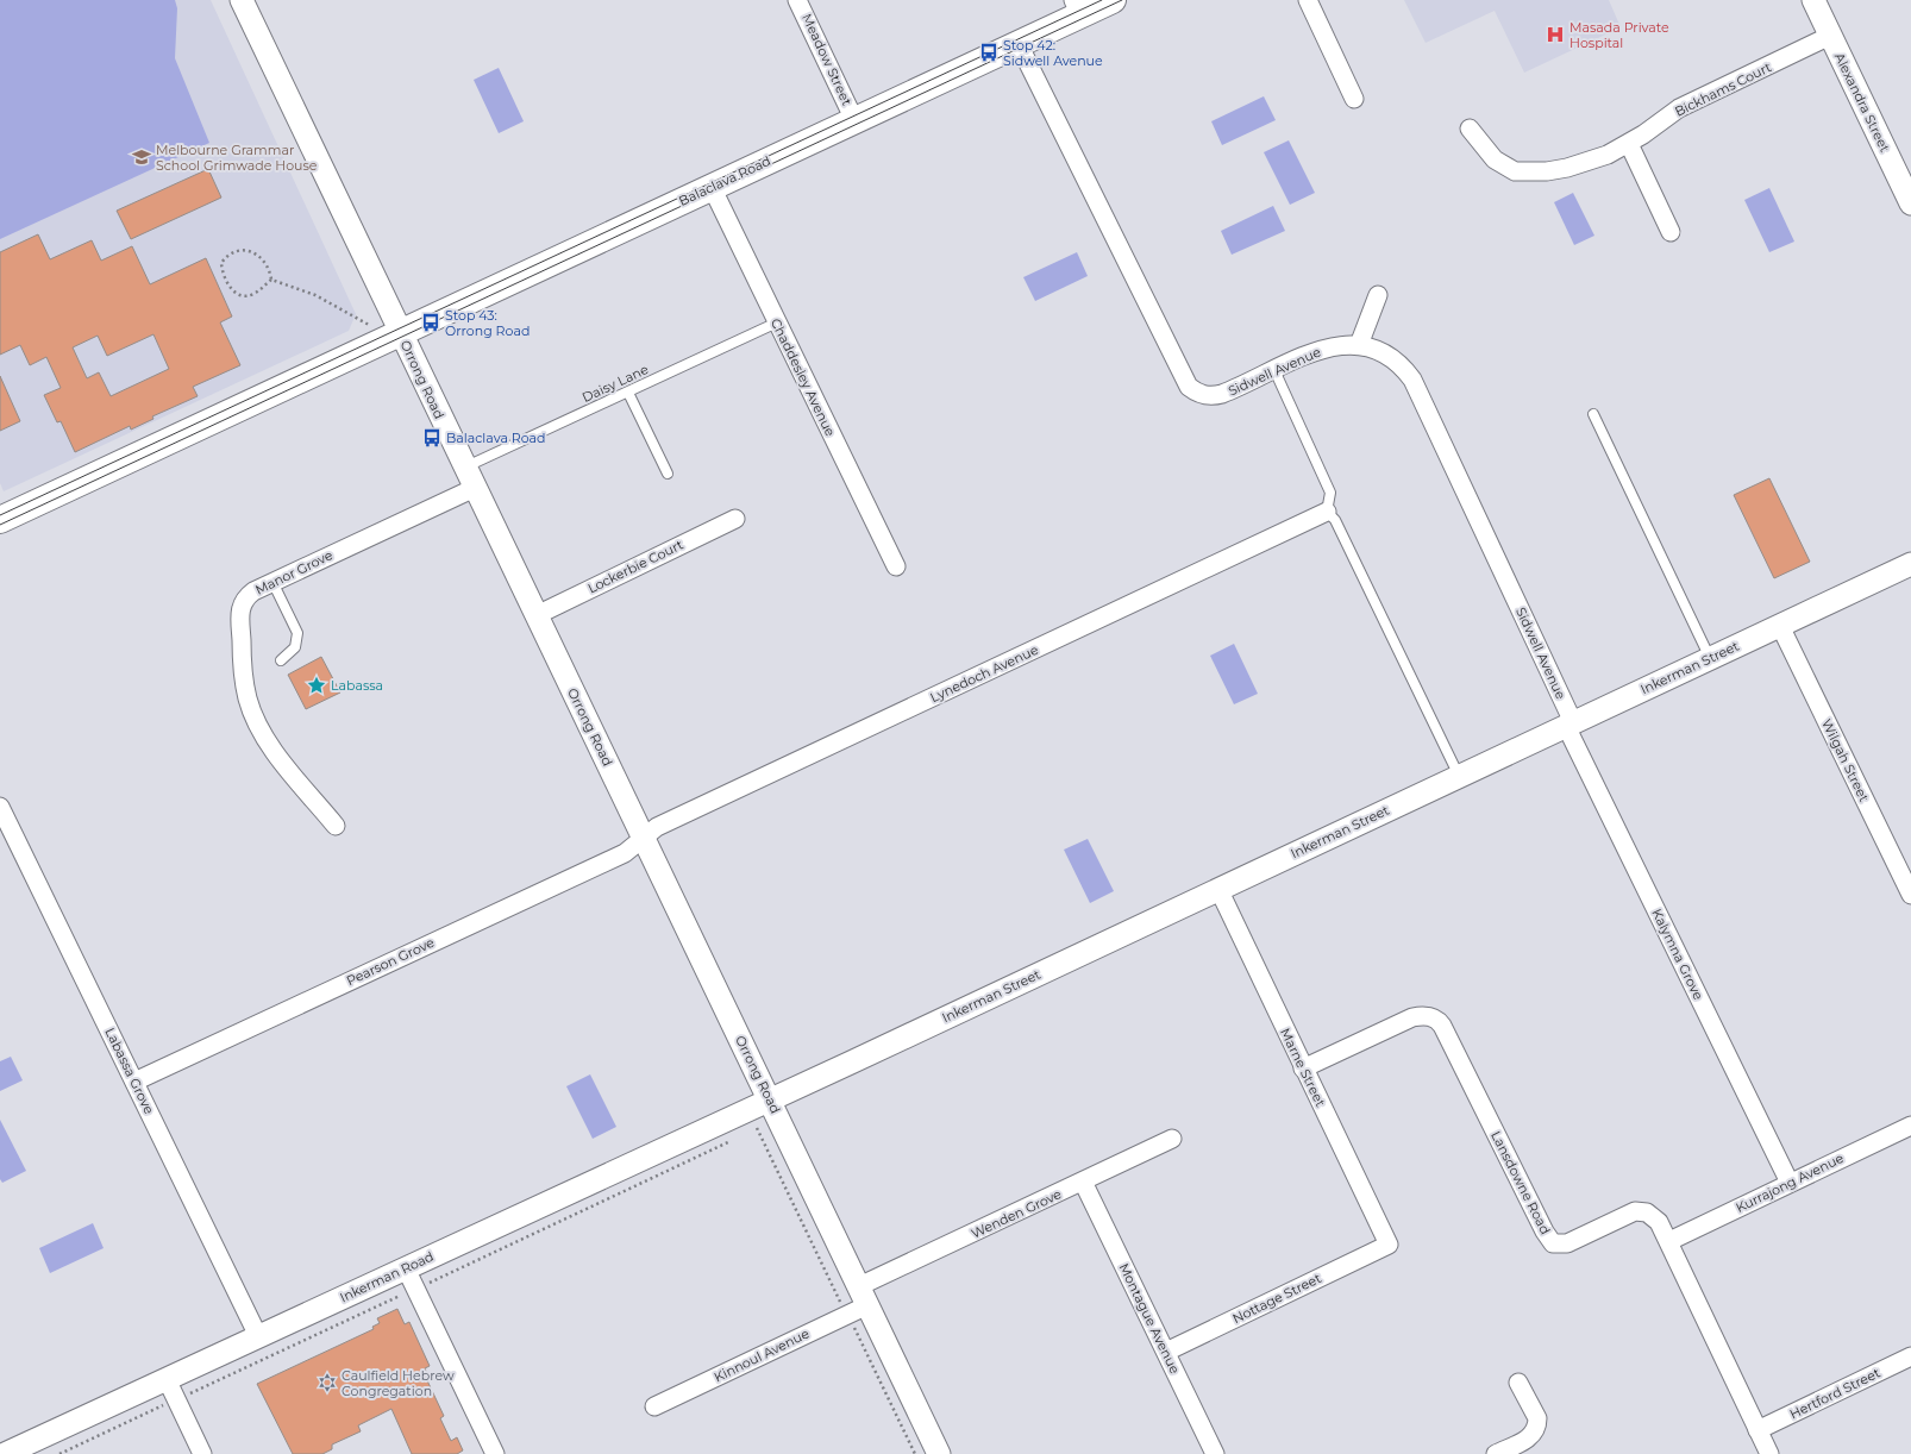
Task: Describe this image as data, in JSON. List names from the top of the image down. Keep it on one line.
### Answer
{"streets":{"main road":["Balaclava Road"],"street":["Meadow Street","Bickhams Court","Alexandra Street","Sidwell Avenue","Chaddesley Avenue","Orrong Road","Lockerbie Court","Manor Grove","Inkerman Street","Lynedoch Avenue","Wilgah Street","Kalymna Grove","Pearson Grove","Marne Street","Labassa Grove","Lansdowne Road","Kurrajong Avenue","Wenden Grove","Inkerman Road","Nottage Street","Montague Avenue","Kinnoul Avenue","Hertford Street"],"lane":["Daisy Lane"]},"crossings":[["Meadow Street","Balaclava Road"],["Bickhams Court","Alexandra Street"],["Balaclava Road","Sidwell Avenue"],["Balaclava Road","Chaddesley Avenue"],["Balaclava Road","Orrong Road"],["Sidwell Avenue","Inkerman Street"],["Sidwell Avenue","Kalymna Grove"],["Chaddesley Avenue","Daisy Lane"],["Orrong Road","Daisy Lane"],["Orrong Road","Lockerbie Court"],["Orrong Road","Manor Grove"],["Orrong Road","Inkerman Street"],["Orrong Road","Lynedoch Avenue"],["Orrong Road","Pearson Grove"],["Orrong Road","Wenden Grove"],["Orrong Road","Inkerman Road"],["Orrong Road","Kinnoul Avenue"],["Inkerman Street","Wilgah Street"],["Inkerman Street","Kalymna Grove"],["Inkerman Street","Marne Street"],["Inkerman Street","Inkerman Road"],["Lynedoch Avenue","Pearson Grove"],["Kalymna Grove","Kurrajong Avenue"],["Pearson Grove","Labassa Grove"],["Marne Street","Lansdowne Road"],["Marne Street","Nottage Street"],["Labassa Grove","Inkerman Road"],["Lansdowne Road","Kurrajong Avenue"],["Lansdowne Road","Hertford Street"],["Wenden Grove","Montague Avenue"],["Wenden Grove","Kinnoul Avenue"],["Nottage Street","Montague Avenue"]],"places":{"hospital":["Masada Private Hospital"],"bus stop":["Stop 42: Sidwell Avenue","Stop 43: Orrong Road","Balaclava Road"],"school or university":["Melbourne Grammar School Grimwade House"],"place":["Labassa"],"synagogue":["Caulfield Hebrew Congregation"]}}
